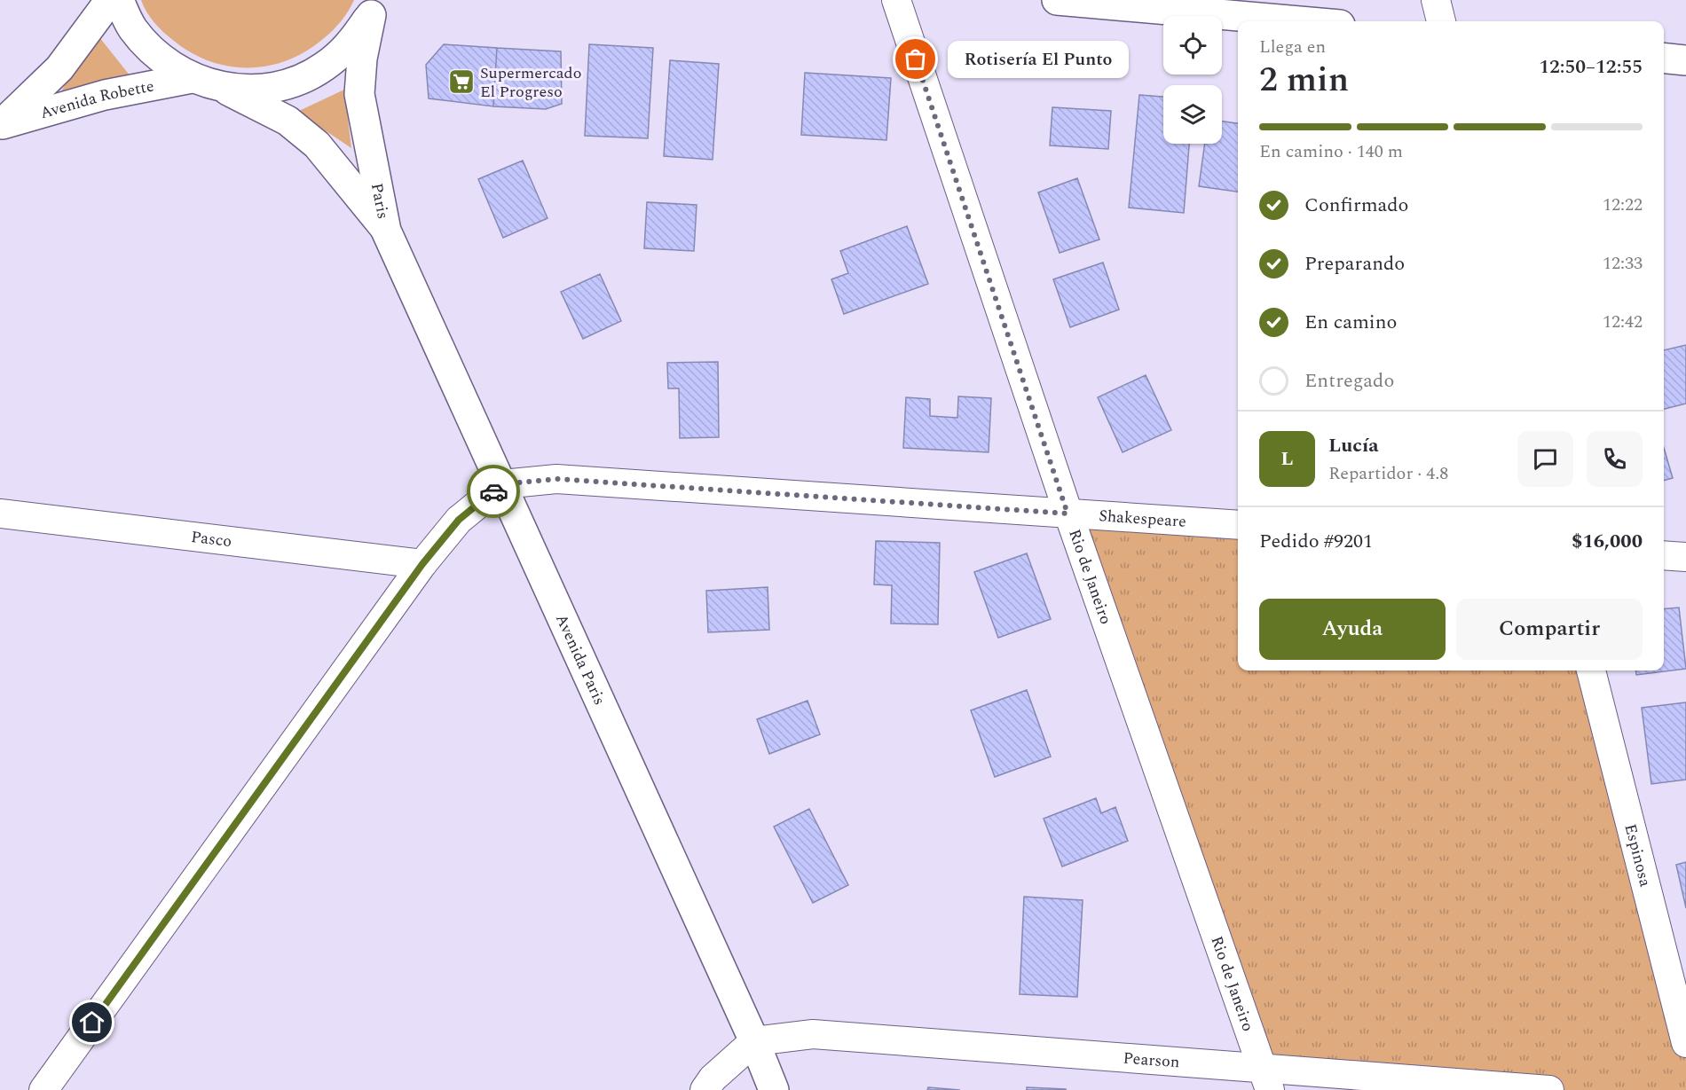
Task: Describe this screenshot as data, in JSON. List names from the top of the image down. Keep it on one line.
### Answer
{"streets":{"main road":["Avenida Robette","Paris","Avenida Paris"],"street":["Shakespeare","Pasco","Rio de Janeiro","Espinosa","Pearson"]},"crossings":[["Paris","Avenida Paris"],["Shakespeare","Rio de Janeiro"],["Shakespeare","Avenida Paris"],["Rio de Janeiro","Pearson"],["Avenida Paris","Pearson"]],"places":{"other":["Rotisería El Punto"],"supermarket":["Supermercado El Progreso"]},"page":{"heading":["2 min","Llega en","12:50–12:55"],"panel":["Lucía","Repartidor · 4.8","Pedido #9201","$16,000"],"bubble":"Rotisería El Punto","bar":"En camino · 140 m","list":[["Confirmado","12:22"],["Preparando","12:33"],["En camino","12:42"],"Entregado"],"round":"L","buttons":["Ayuda","Compartir"]}}
